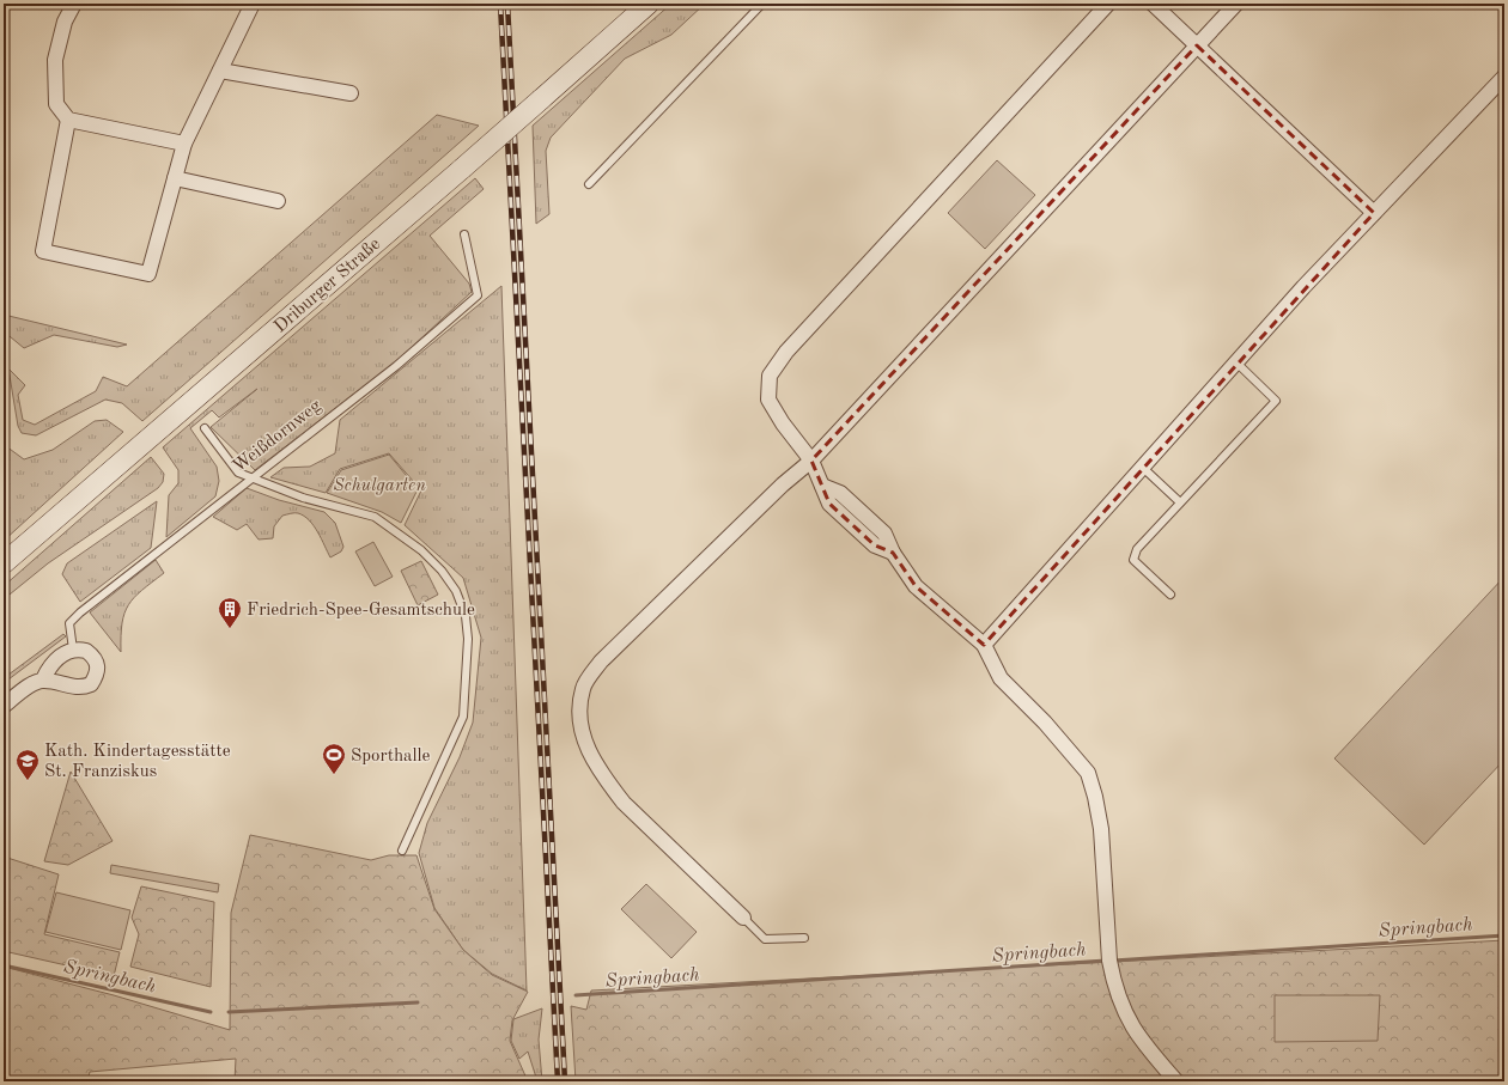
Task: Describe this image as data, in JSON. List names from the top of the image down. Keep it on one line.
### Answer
{"streets":{"main road":["Driburger Straße"],"lane":["Weißdornweg"]},"water":["Springbach"],"parks":["Schulgarten"],"places":{"building":["Friedrich-Spee-Gesamtschule"],"sports":["Sporthalle"],"school or university":["Kath. Kindertagesstätte St. Franziskus"]}}
